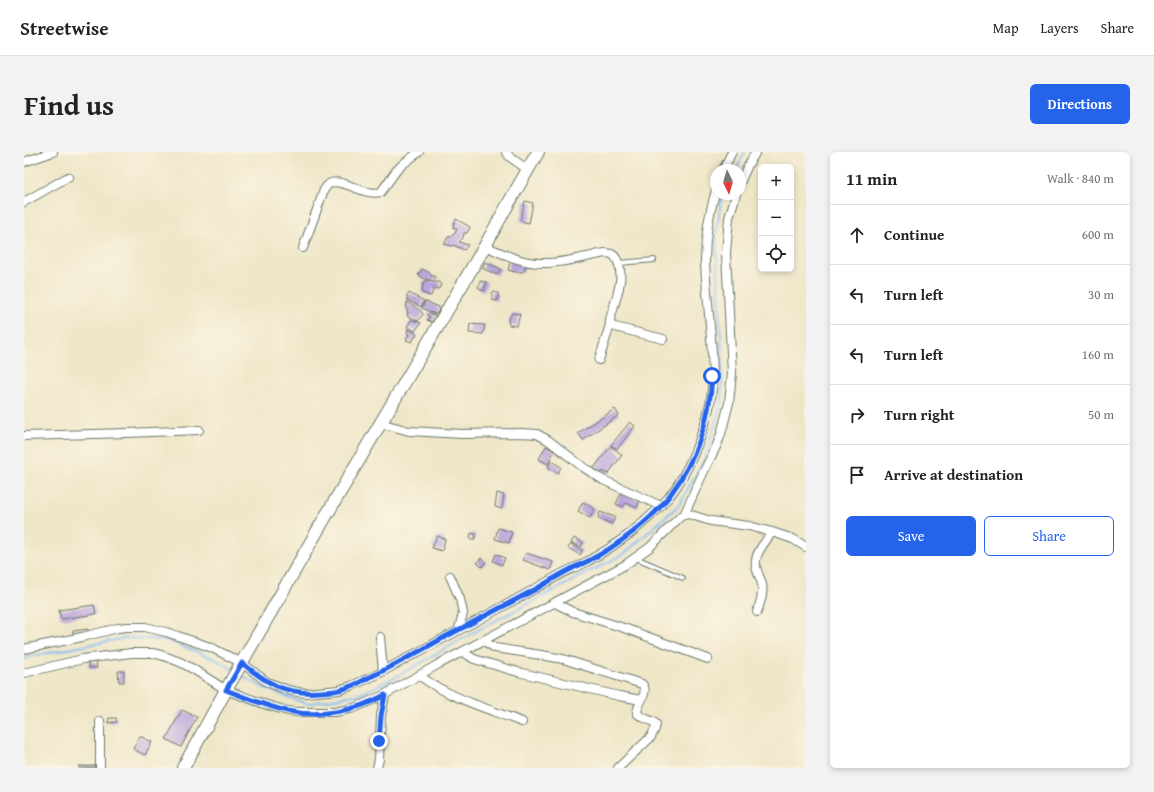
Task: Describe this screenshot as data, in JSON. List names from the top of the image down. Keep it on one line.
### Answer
{"north":"bottom","page":{"header":"Streetwise","nav":["Map","Layers","Share"],"title":"Find us","buttons":["Directions",["Save","Share"]],"heading":["11 min","Walk · 840 m"],"map_buttons":["+","−"],"list":[["Continue","600 m"],["Turn left","30 m"],["Turn left","160 m"],["Turn right","50 m"],"Arrive at destination"]}}
